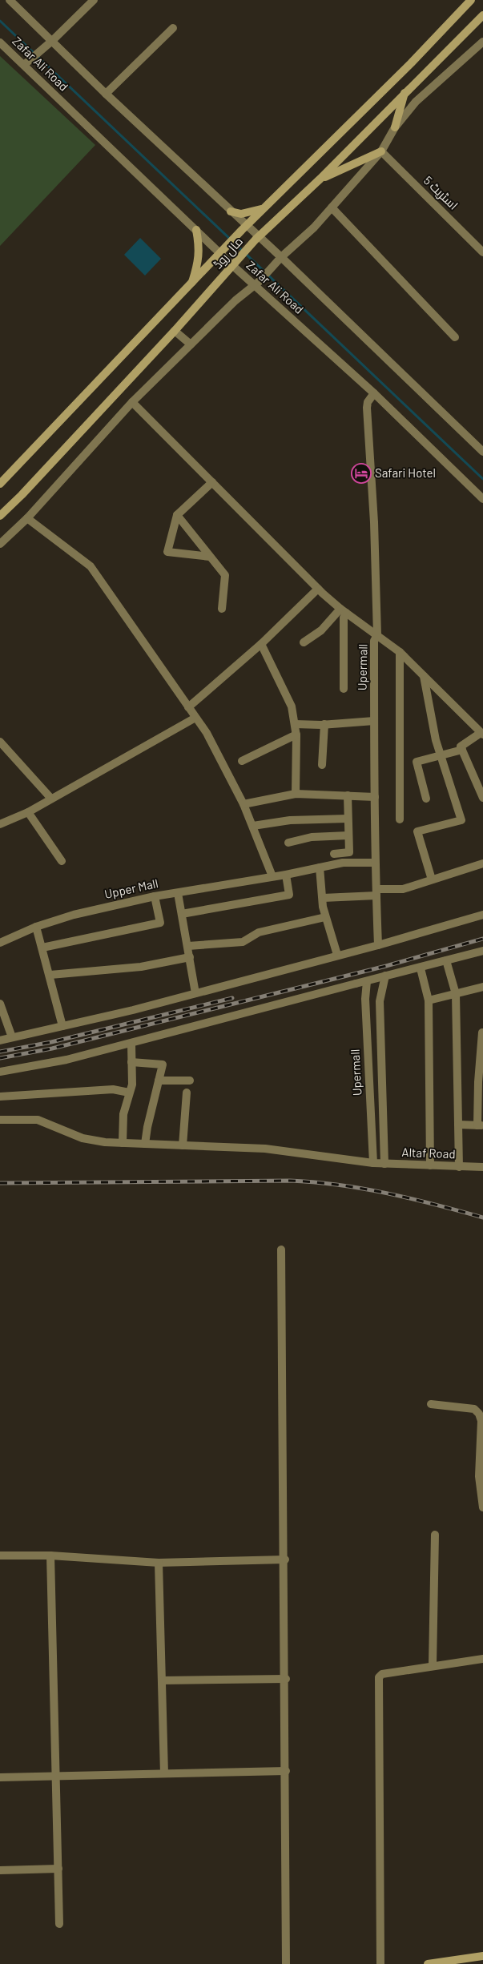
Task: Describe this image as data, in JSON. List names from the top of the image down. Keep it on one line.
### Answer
{"streets":{"main road":["مال روڈ"],"street":["Zafar Ali Road","اسٹریٹ 5","Upermall","Upper Mall","Altaf Road"]},"crossings":[["Zafar Ali Road","مال روڈ"],["Zafar Ali Road","Upermall"],["Upermall","Upper Mall"],["Upermall","Altaf Road"]],"places":{"hotel":["Safari Hotel"]}}
